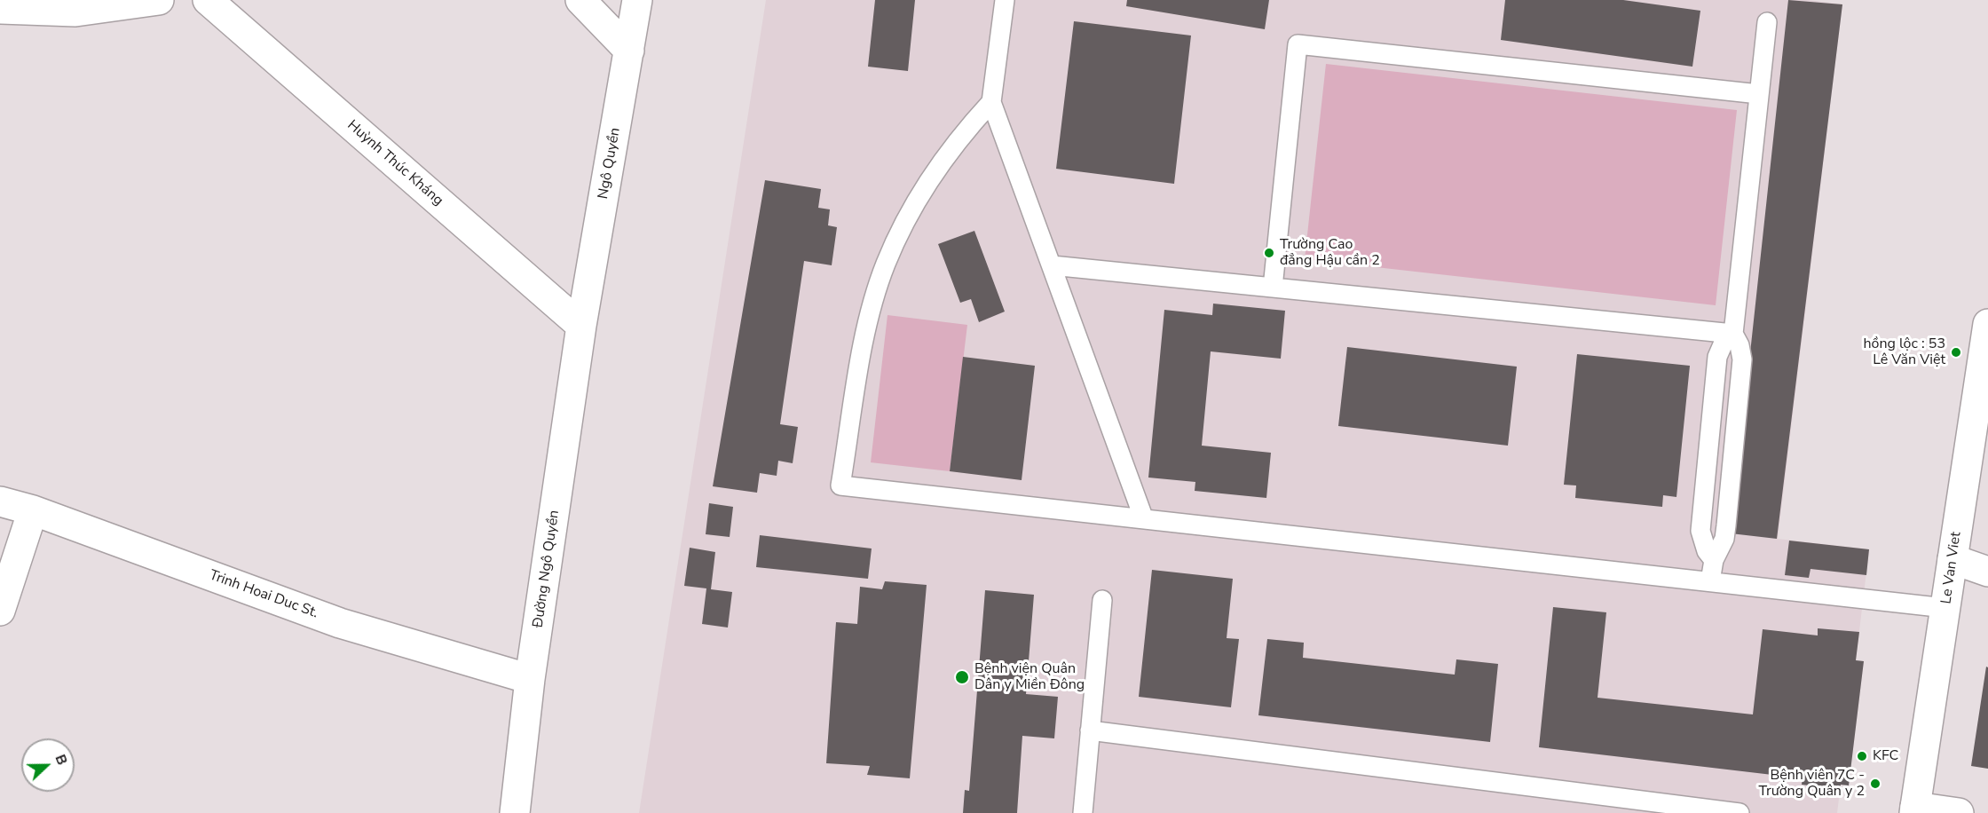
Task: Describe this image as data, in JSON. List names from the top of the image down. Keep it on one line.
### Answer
{"streets":{"street":["Huỳnh Thúc Kháng","Ngô Quyền","Le Van Viet","Đường Ngô Quyền","Trinh Hoai Duc St."]},"crossings":[["Huỳnh Thúc Kháng","Ngô Quyền"],["Huỳnh Thúc Kháng","Đường Ngô Quyền"],["Ngô Quyền","Đường Ngô Quyền"],["Đường Ngô Quyền","Trinh Hoai Duc St."]],"places":["Trường Cao đẳng Hậu cần 2","hồng lộc : 53 Lê Văn Việt","Bệnh viện Quân Dân y Miền Đông","KFC","Bệnh viên 7C - Trường Quân y 2"],"north":"right"}
